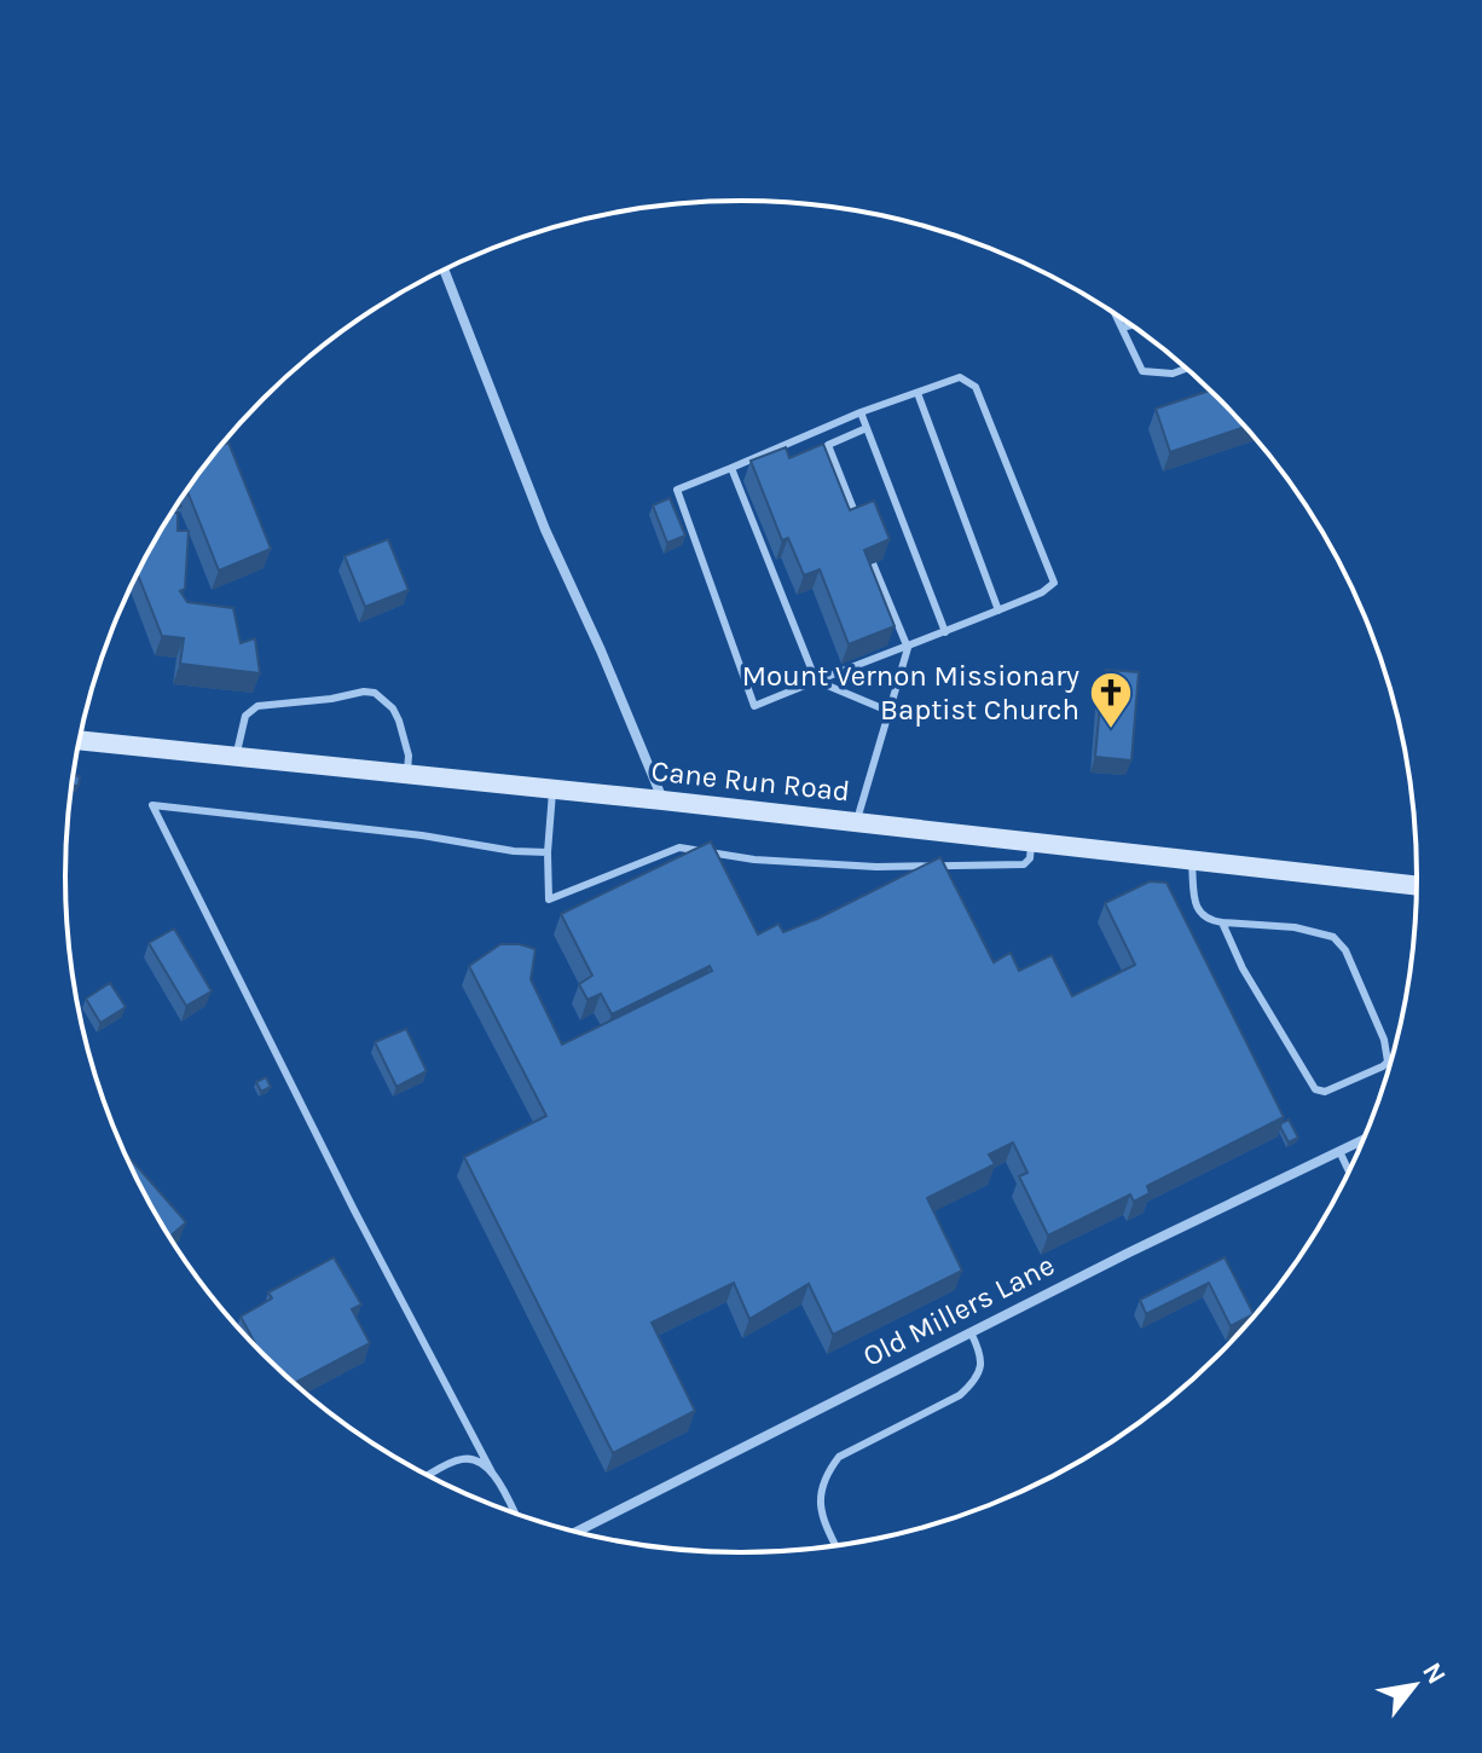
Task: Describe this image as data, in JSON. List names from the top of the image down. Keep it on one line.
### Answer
{"streets":{"main road":["Cane Run Road"],"street":["Old Millers Lane"]},"places":{"church":["Mount Vernon Missionary Baptist Church"]},"north":"top right"}
